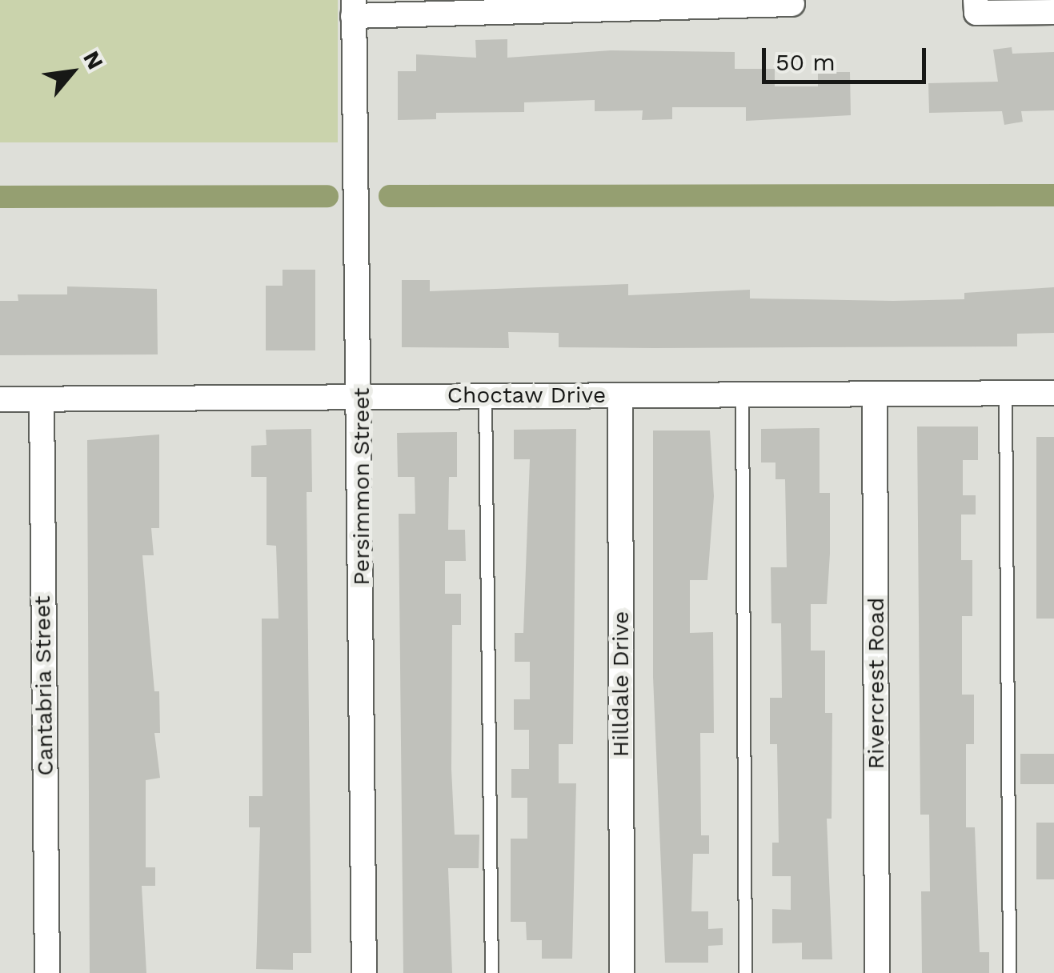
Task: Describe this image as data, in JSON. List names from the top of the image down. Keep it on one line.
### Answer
{"streets":{"street":["Choctaw Drive","Persimmon Street","Rivercrest Road","Hilldale Drive","Cantabria Street"]},"crossings":[["Choctaw Drive","Persimmon Street"],["Choctaw Drive","Rivercrest Road"],["Choctaw Drive","Hilldale Drive"],["Choctaw Drive","Cantabria Street"]],"scale_bar":"50 m","north":"top right"}
